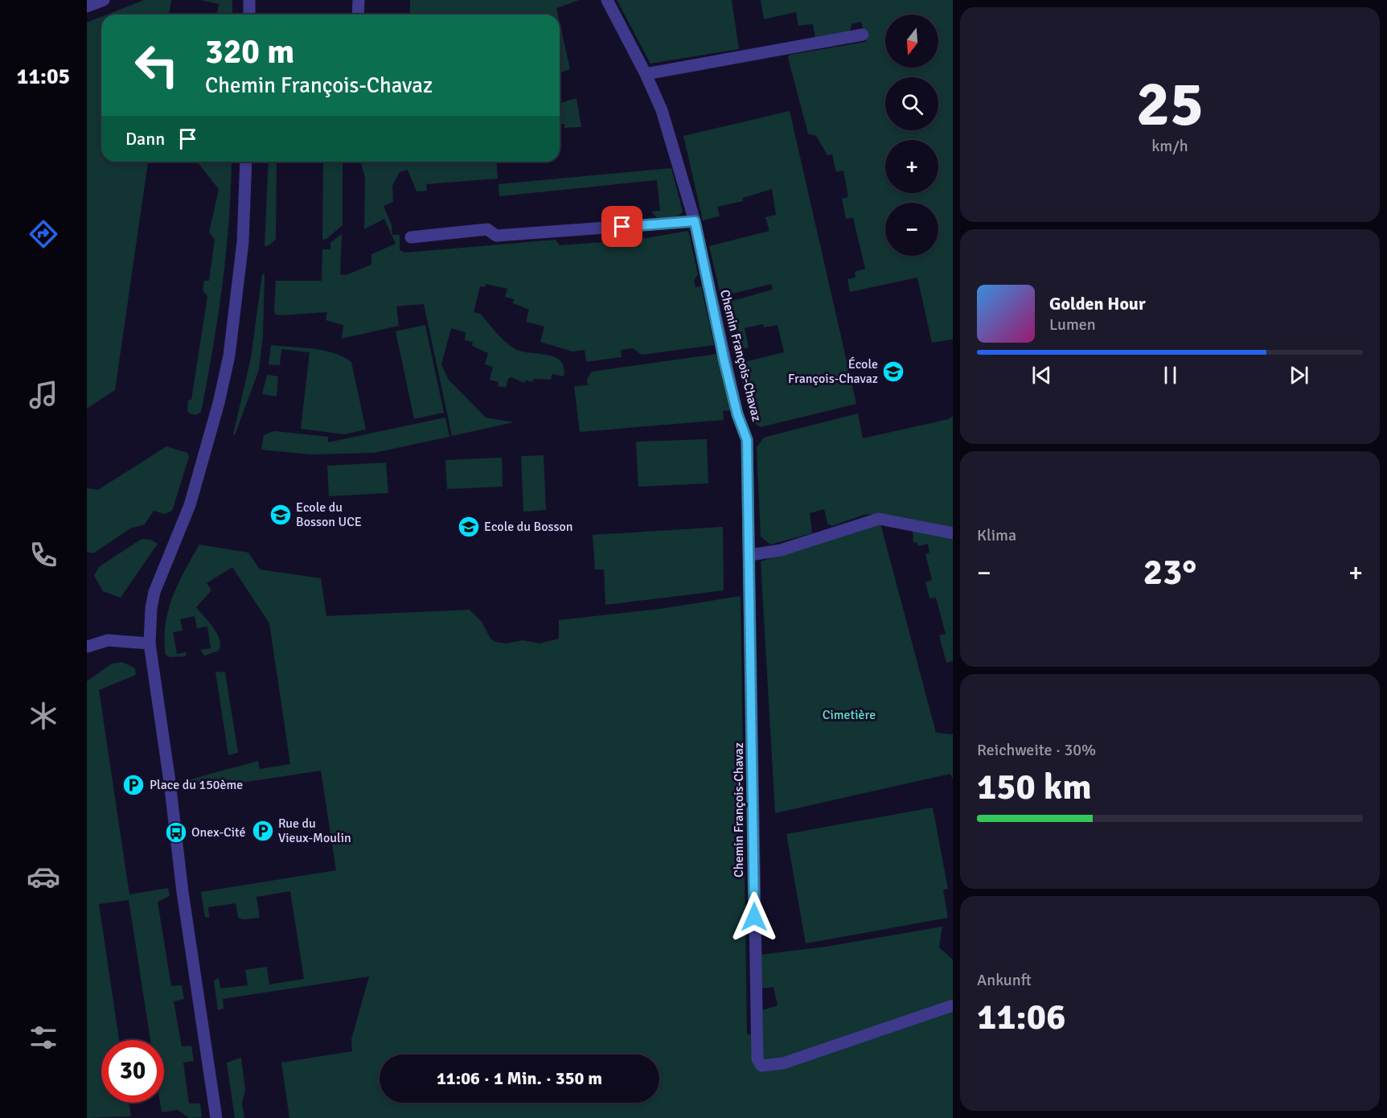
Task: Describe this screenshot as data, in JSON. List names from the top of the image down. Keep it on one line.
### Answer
{"streets":{"street":["Chemin François-Chavaz"]},"parks":["Cimetière"],"places":{"school or university":["École François-Chavaz","Ecole du Bosson UCE","Ecole du Bosson"],"parking":["Place du 150ème","Rue du Vieux-Moulin"],"bus stop":["Onex-Cité"]},"north":"bottom","page":{"tabs":"11:05","tile":[["25","km/h"],"Klima",["Reichweite · 30%","150 km"],["Ankunft","11:06"]],"map_buttons":["+","−"],"turn":["320 m","Chemin François-Chavaz"],"then":"Dann","song":["Golden Hour","Lumen"],"heat":["−","23°","+"],"limit":"30","trip":"11:06 · 1 Min. · 350 m"}}
